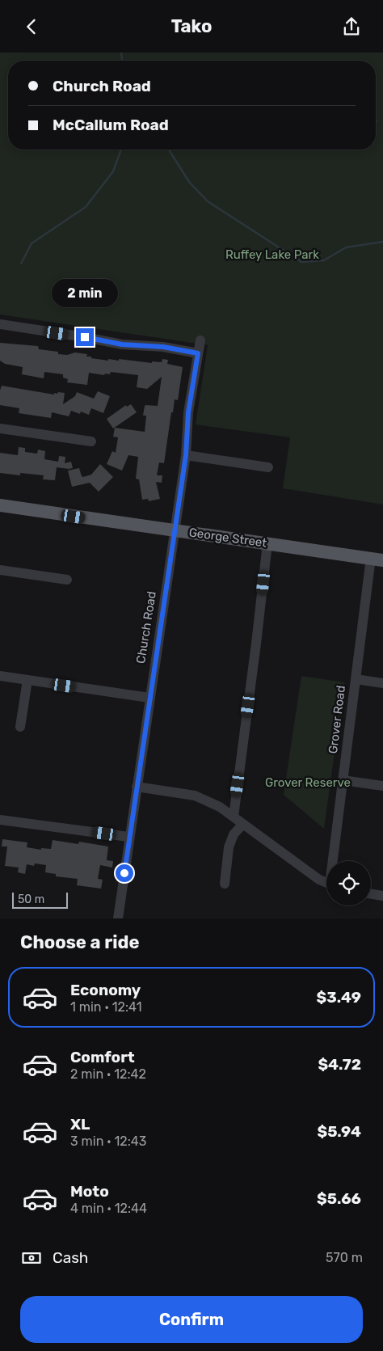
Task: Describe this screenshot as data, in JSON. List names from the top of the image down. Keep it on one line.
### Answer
{"streets":{"main road":["George Street"],"street":["Church Road","Grover Road"]},"crossings":[["George Street","Church Road"],["George Street","Grover Road"]],"parks":["Ruffey Lake Park","Grover Reserve"],"scale_bar":"50 m","page":{"header":"Tako","banner":["Church Road","McCallum Road"],"bubble":"2 min","scale":"50 m","heading":"Choose a ride","list":[{"name":"Economy","note":"1 min · 12:41","value":"$3.49"},{"name":"Comfort","note":"2 min · 12:42","value":"$4.72"},{"name":"XL","note":"3 min · 12:43","value":"$5.94"},{"name":"Moto","note":"4 min · 12:44","value":"$5.66"}],"pay":["Cash","570 m"],"buttons":"Confirm"}}
